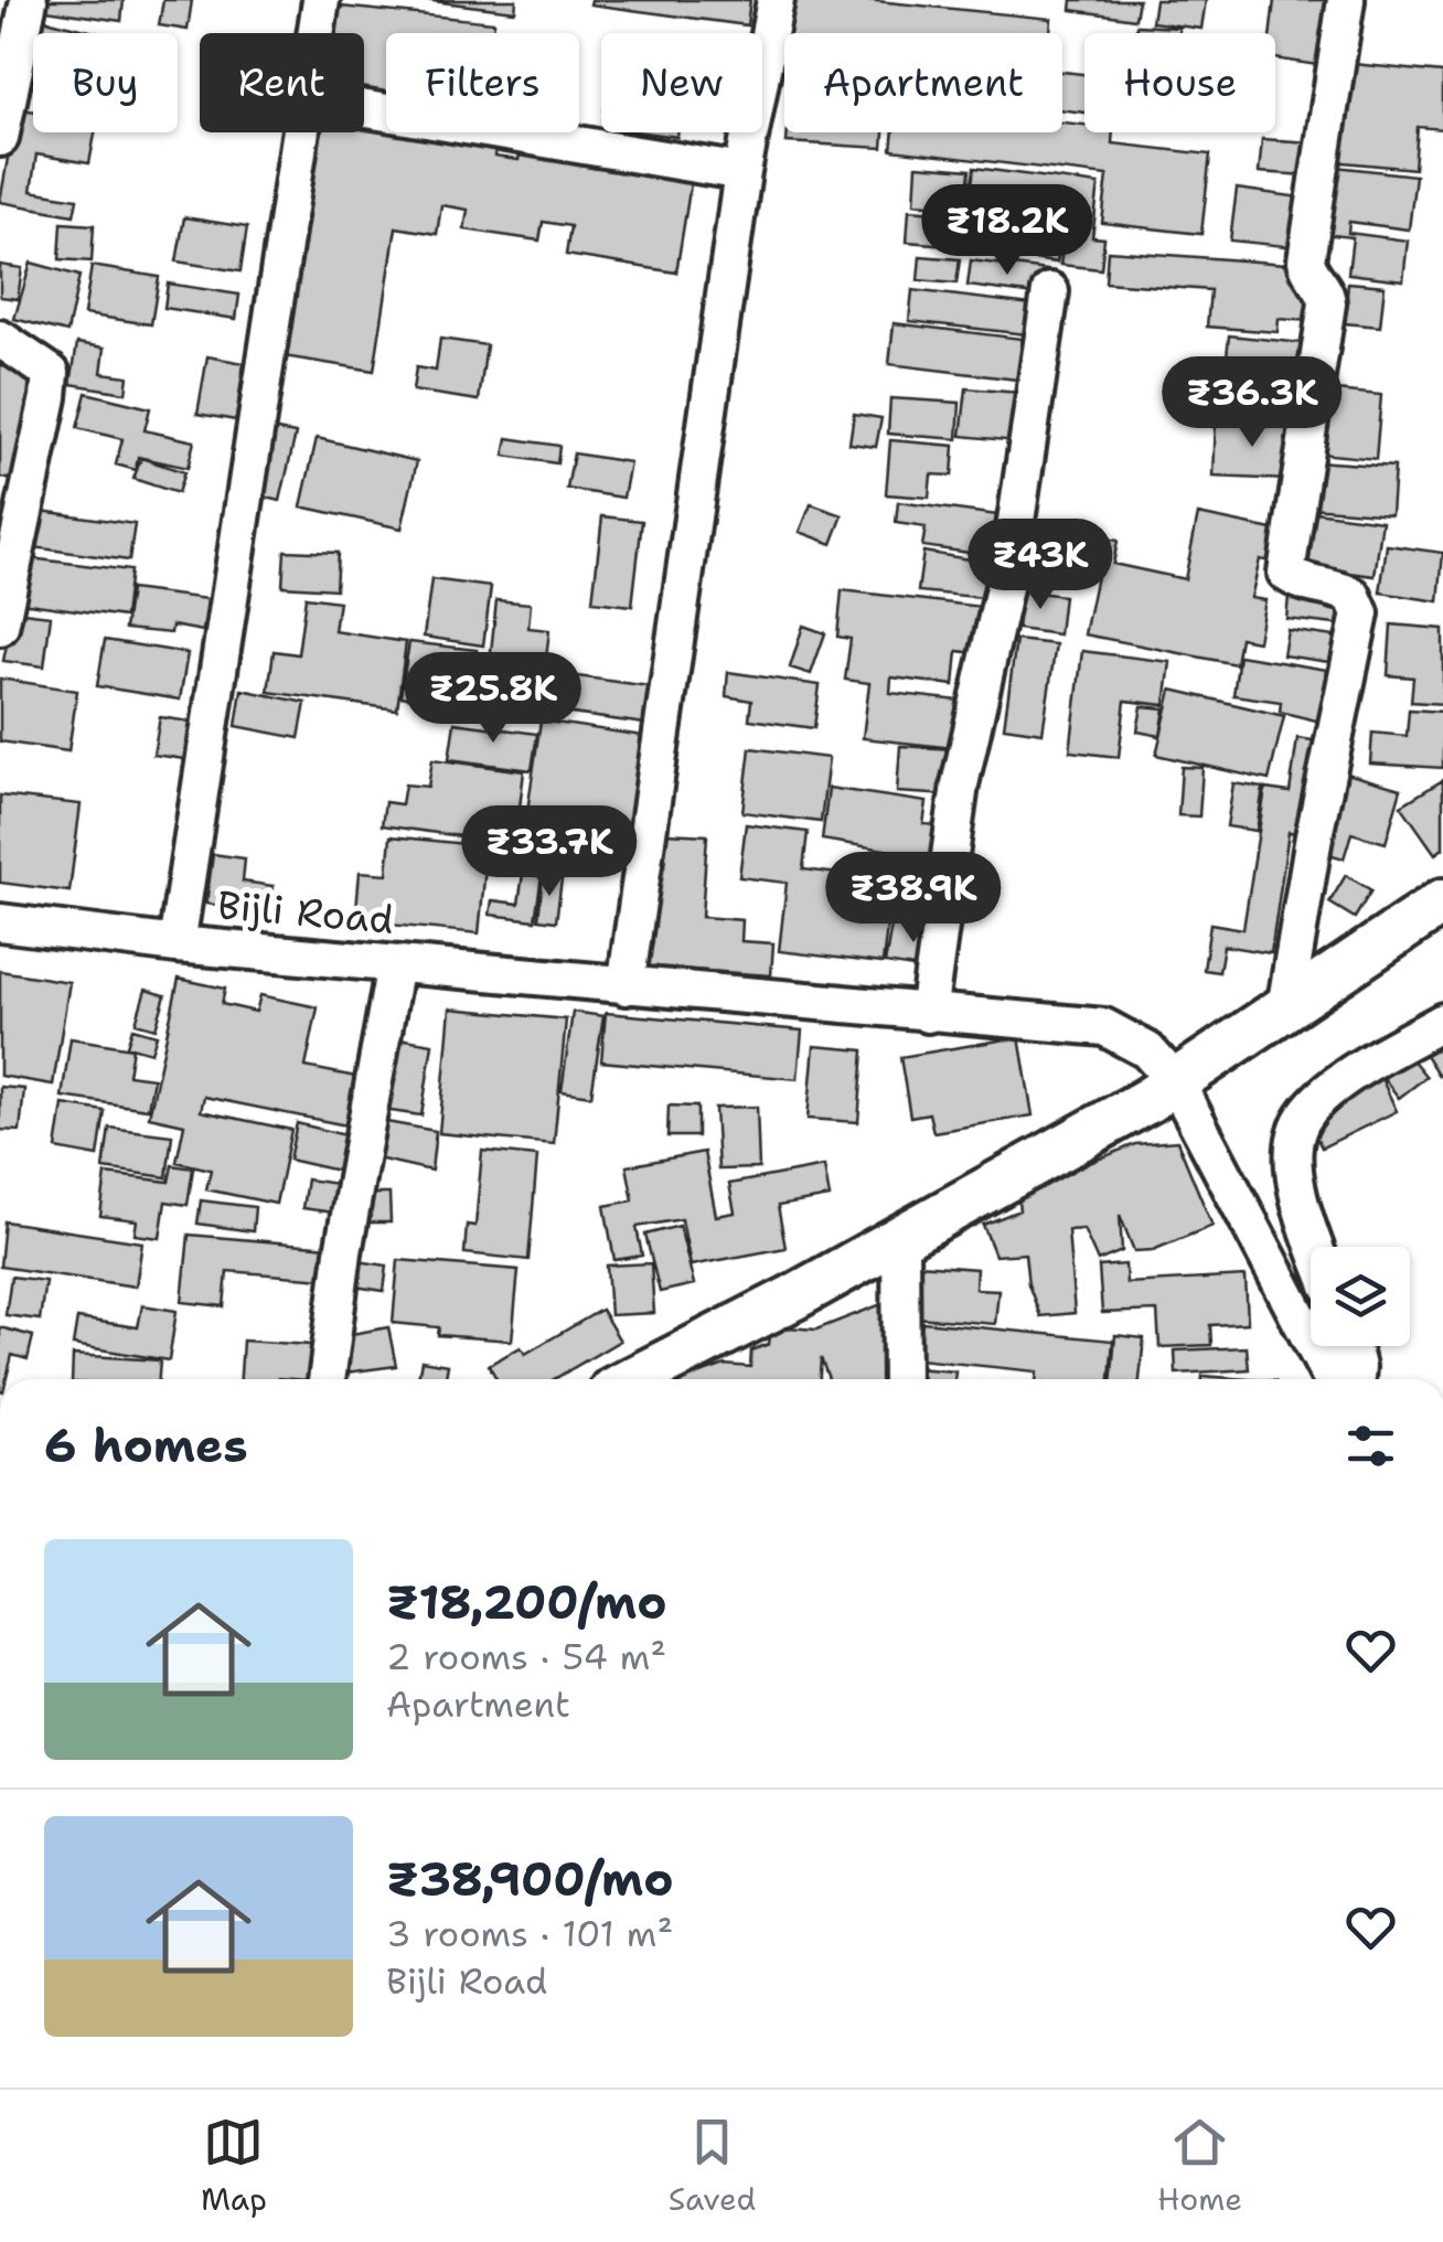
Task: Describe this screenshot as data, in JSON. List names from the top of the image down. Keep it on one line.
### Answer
{"streets":{"street":["Bijli Road"]},"page":{"chip":["Buy","Rent","Filters","New","Apartment","House"],"price":["₹18.2K","₹36.3K","₹43K","₹25.8K","₹33.7K","₹38.9K"],"heading":"6 homes","list":[{"name":"₹18,200/mo","note":"2 rooms · 54 m² · Apartment"},{"name":"₹38,900/mo","note":"3 rooms · 101 m² · Bijli Road"}],"tabs":["Map","Saved","Home"]}}
